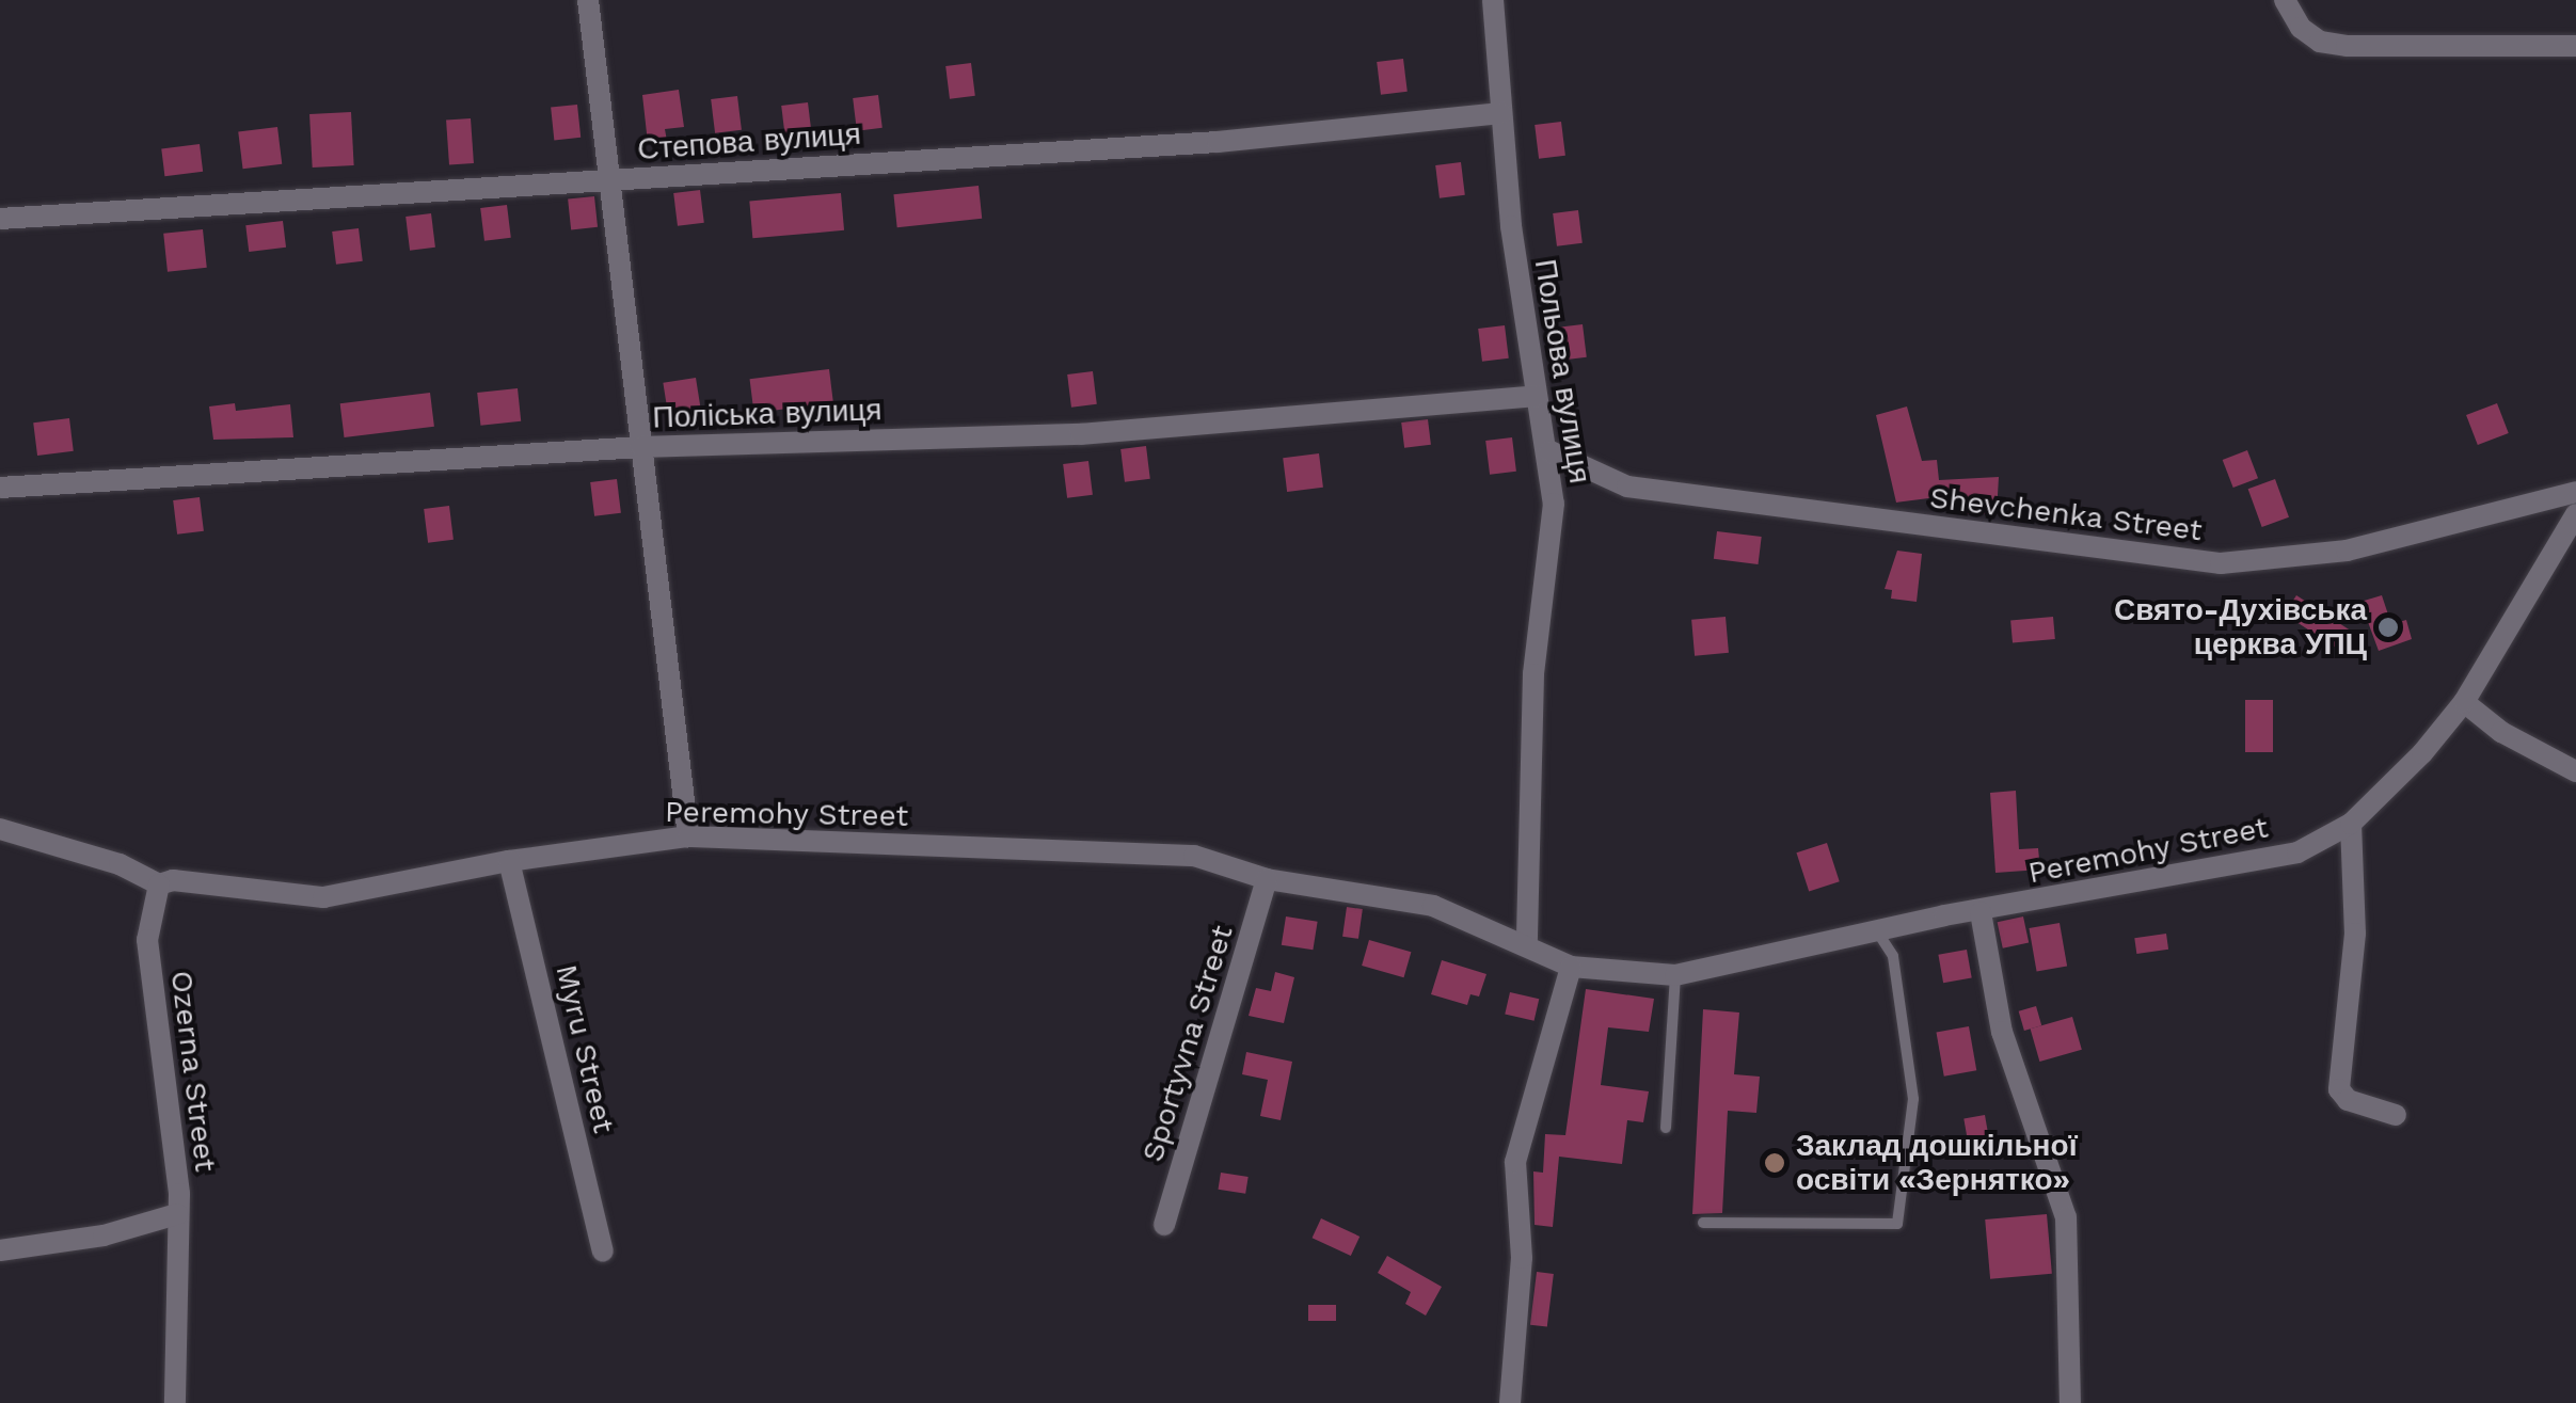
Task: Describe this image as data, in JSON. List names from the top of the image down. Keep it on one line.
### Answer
{"streets":{"street":["Степова вулиця","Польова вулиця","Поліська вулиця","Shevchenka Street","Peremohy Street","Sportyvna Street","Myru Street","Ozerna Street"]},"crossings":[["Степова вулиця","Польова вулиця"],["Польова вулиця","Поліська вулиця"],["Польова вулиця","Shevchenka Street"],["Польова вулиця","Peremohy Street"],["Peremohy Street","Sportyvna Street"],["Peremohy Street","Myru Street"],["Peremohy Street","Ozerna Street"]],"places":["Свято-Духівська церква УПЦ","Заклад дошкільної освіти «Зернятко»"]}
